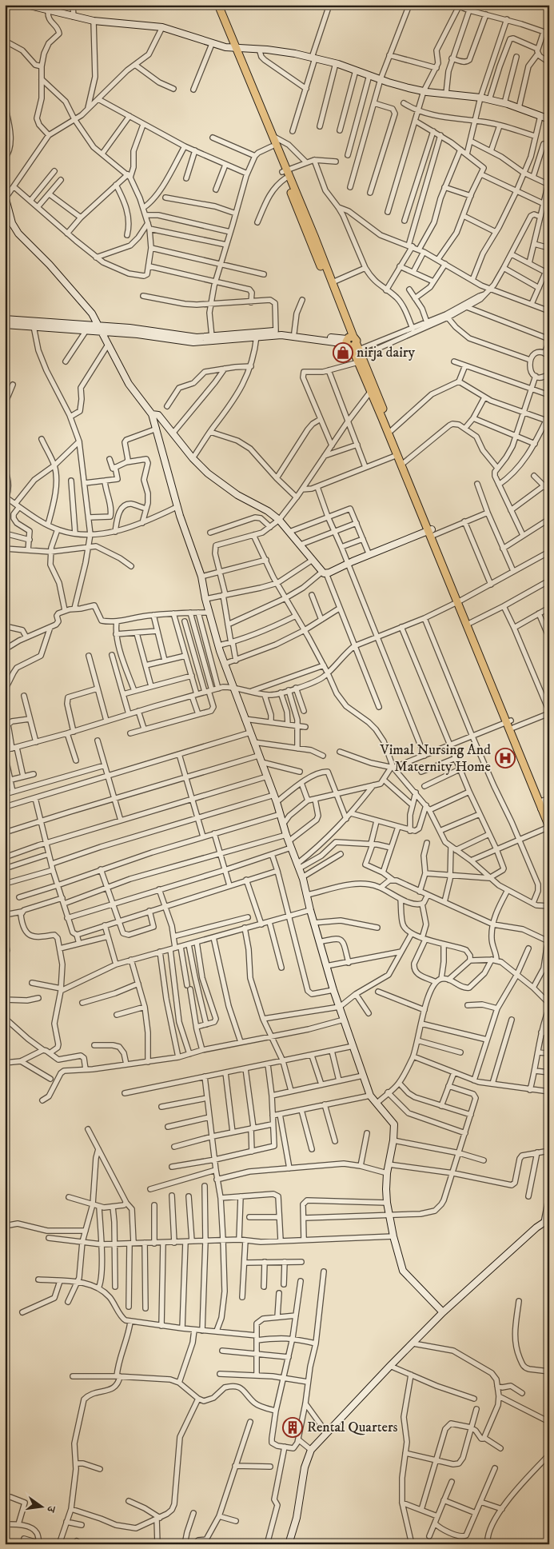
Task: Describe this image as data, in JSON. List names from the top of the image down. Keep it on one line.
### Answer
{"places":{"shop":["nirja dairy"],"hospital":["Vimal Nursing And Maternity Home"],"building":["Rental Quarters"]},"north":"right"}
